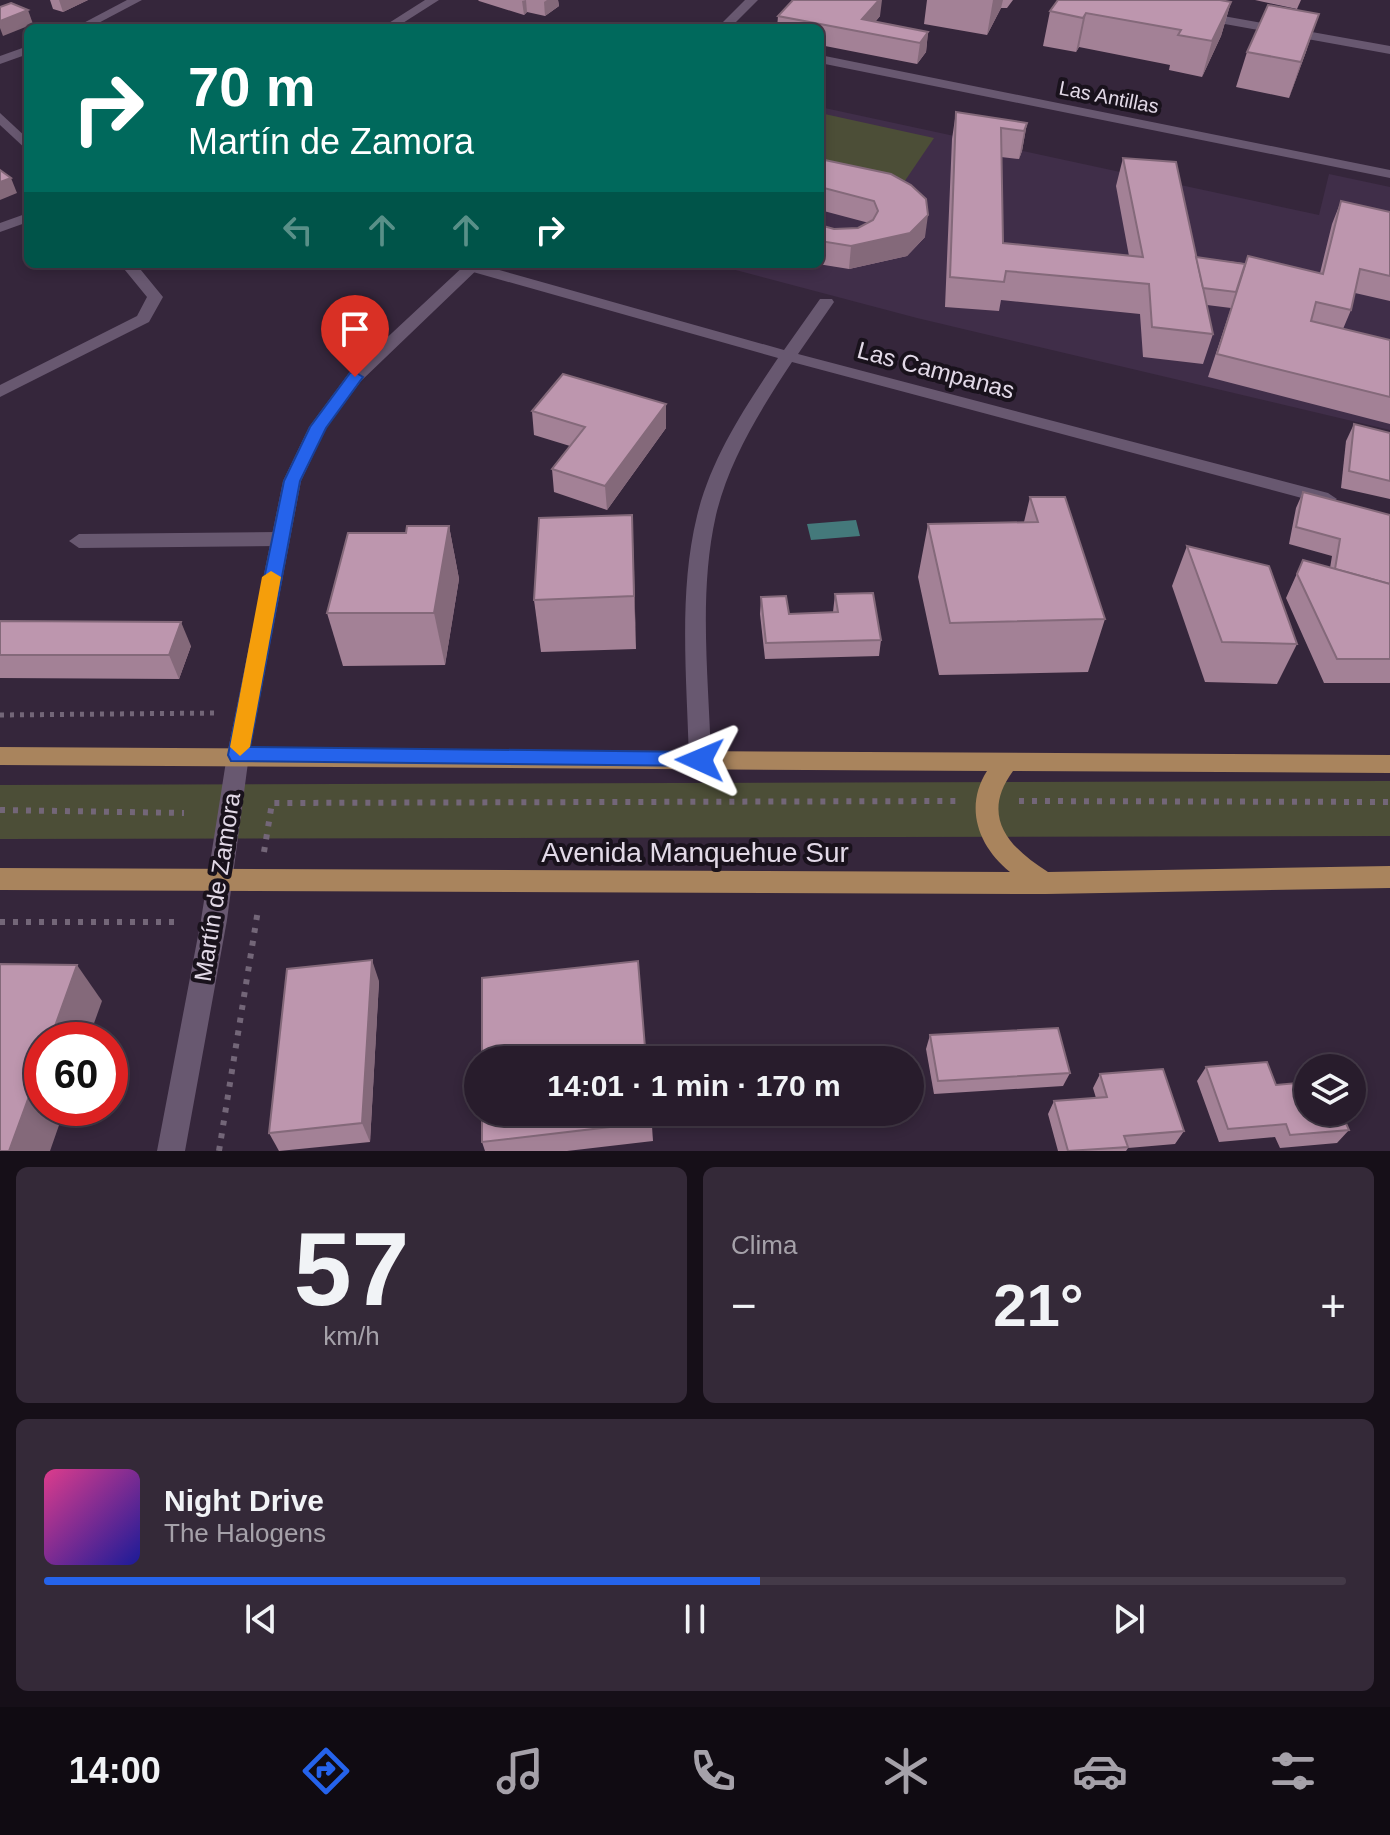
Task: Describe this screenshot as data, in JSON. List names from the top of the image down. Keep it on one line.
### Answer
{"streets":{"main road":["Avenida Manquehue Sur"],"street":["Las Antillas","Las Campanas","Martín de Zamora"]},"crossings":[["Avenida Manquehue Sur","Martín de Zamora"]],"page":{"turn":["70 m","Martín de Zamora"],"limit":"60","trip":"14:01 · 1 min · 170 m","tile":[["57","km/h"],"Clima"],"heat":["−","21°","+"],"song":["Night Drive","The Halogens"],"tabs":"14:00"}}
